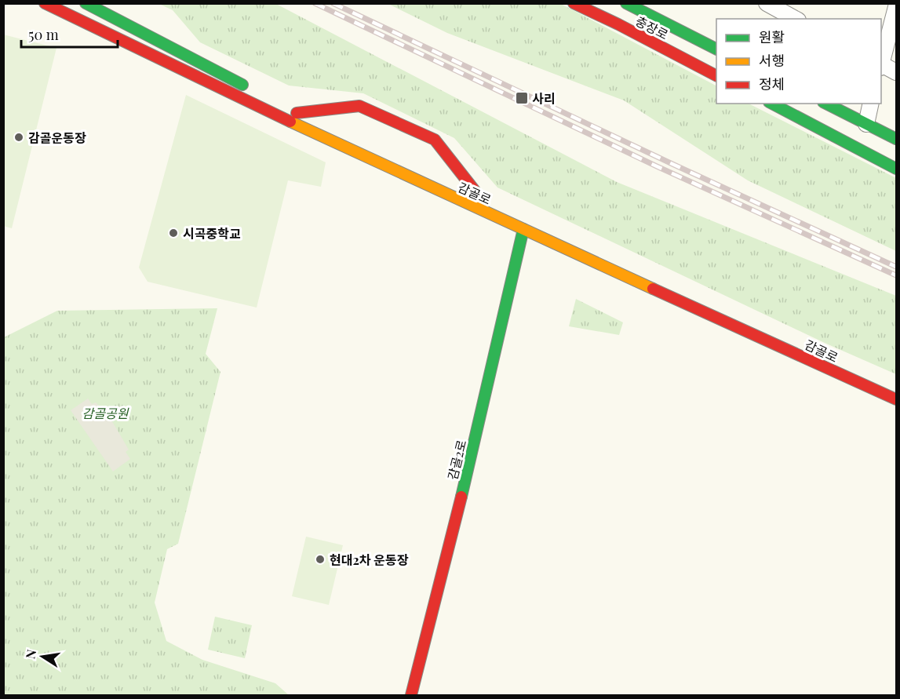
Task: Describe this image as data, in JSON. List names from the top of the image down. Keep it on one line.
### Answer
{"streets":{"main road":["충장로","감골로","감골2로"]},"crossings":[["감골로","감골2로"]],"parks":["감골공원"],"places":{"transit":["사리"],"other":["감골운동장","시곡중학교","현대2차 운동장"]},"legend":["원활","서행","정체"],"scale_bar":"50 m","north":"left"}
